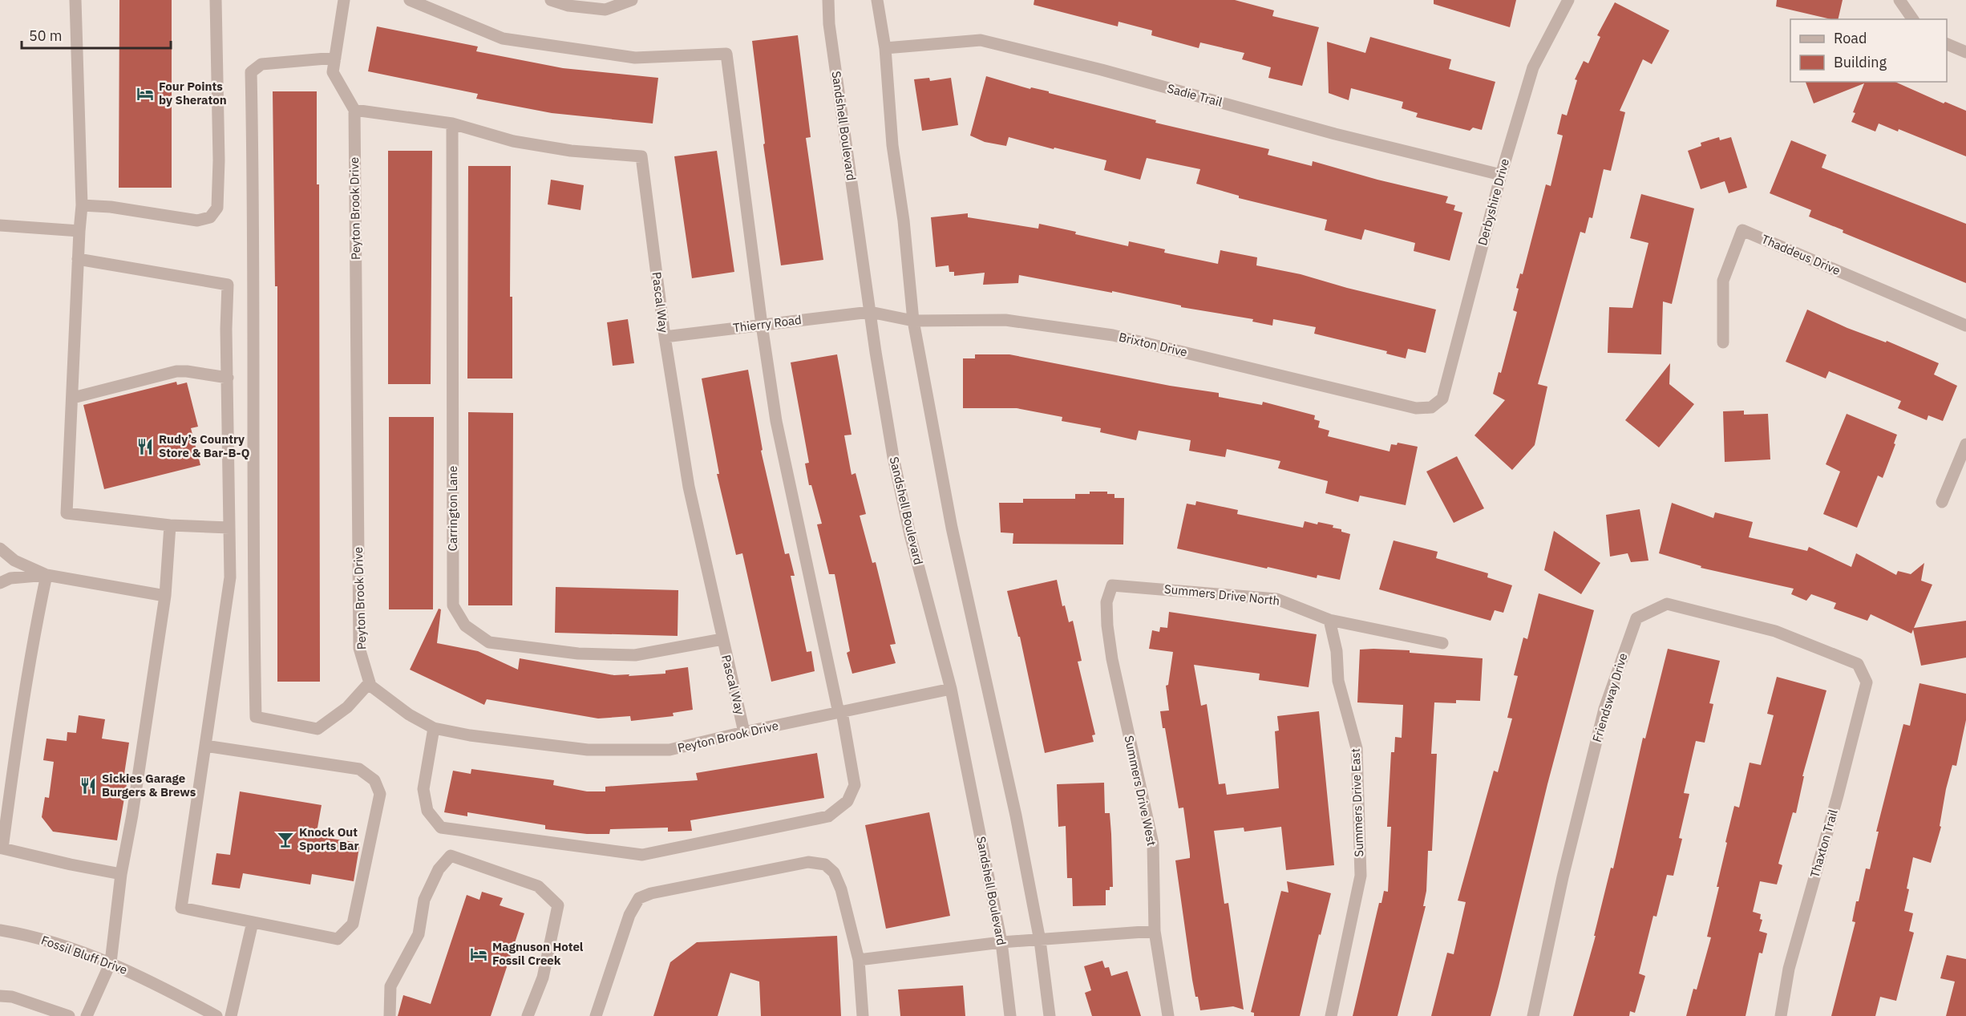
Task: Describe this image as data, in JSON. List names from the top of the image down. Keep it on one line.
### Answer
{"streets":{"street":["Sadie Trail","Sandshell Boulevard","Derbyshire Drive","Peyton Brook Drive","Thaddeus Drive","Pascal Way","Thierry Road","Brixton Drive","Carrington Lane","Summers Drive North","Friendsway Drive","Summers Drive West","Summers Drive East","Thaxton Trail","Fossil Bluff Drive"]},"crossings":[["Sadie Trail","Derbyshire Drive"],["Sandshell Boulevard","Peyton Brook Drive"],["Sandshell Boulevard","Thierry Road"],["Sandshell Boulevard","Brixton Drive"],["Derbyshire Drive","Brixton Drive"],["Peyton Brook Drive","Pascal Way"],["Pascal Way","Thierry Road"],["Pascal Way","Carrington Lane"],["Thierry Road","Brixton Drive"],["Summers Drive North","Summers Drive West"],["Summers Drive North","Summers Drive East"],["Friendsway Drive","Thaxton Trail"]],"places":{"hotel":["Four Points by Sheraton","Magnuson Hotel Fossil Creek"],"restaurant":["Rudy’s Country Store & Bar-B-Q","Sickies Garage Burgers & Brews"],"bar":["Knock Out Sports Bar"]},"legend":["Road","Building"],"scale_bar":"50 m"}
